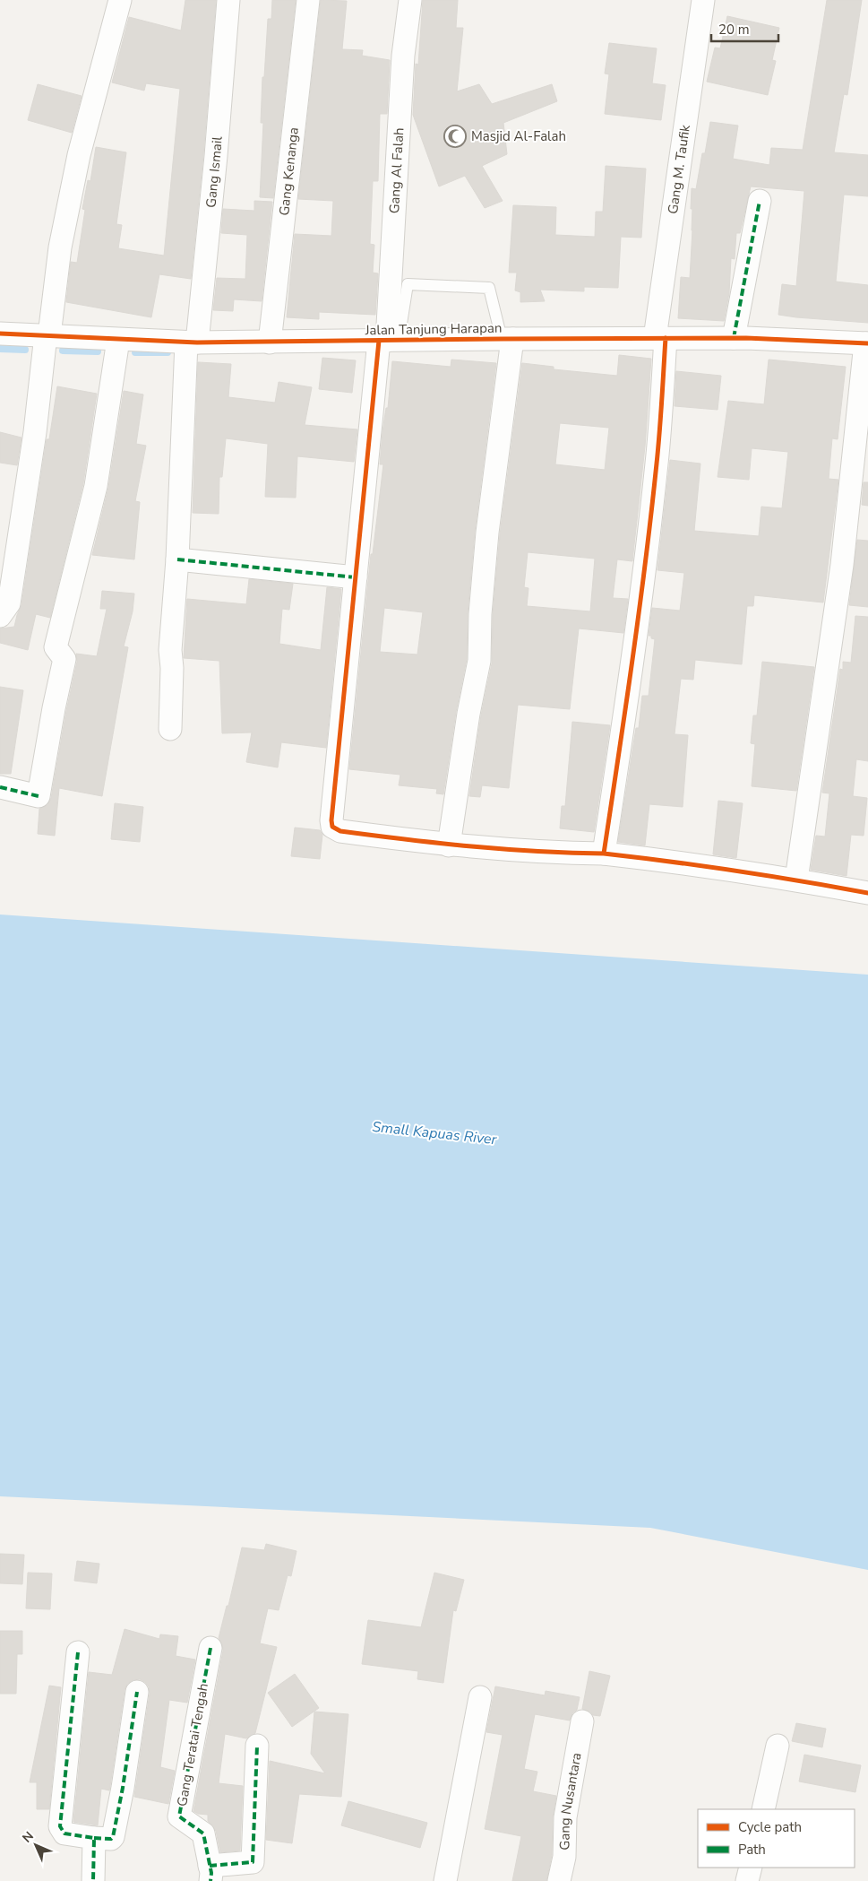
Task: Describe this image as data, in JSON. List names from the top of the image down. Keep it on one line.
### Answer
{"streets":{"street":["Gang M. Taufik","Gang Al Falah","Gang Ismail","Gang Kenanga","Jalan Tanjung Harapan","Gang Teratai Tengah","Gang Nusantara"]},"crossings":[["Gang M. Taufik","Jalan Tanjung Harapan"],["Gang Al Falah","Jalan Tanjung Harapan"],["Gang Ismail","Jalan Tanjung Harapan"],["Gang Kenanga","Jalan Tanjung Harapan"]],"water":["Small Kapuas River"],"places":{"mosque":["Masjid Al-Falah"]},"legend":["Cycle path","Path"],"scale_bar":"20 m","north":"top left"}
